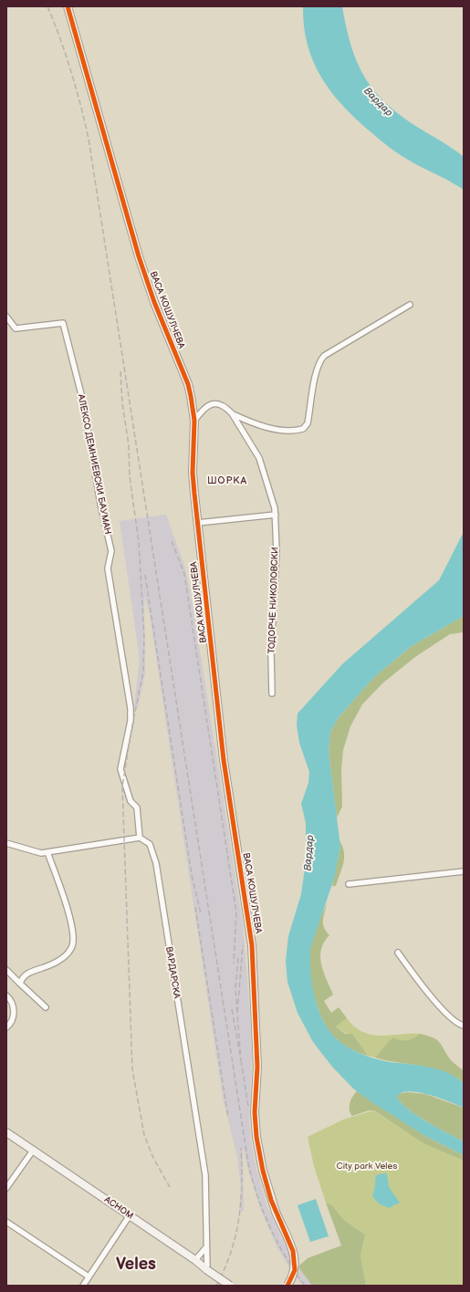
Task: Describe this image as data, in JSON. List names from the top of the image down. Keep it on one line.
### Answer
{"streets":{"main road":["ВАСА КОШУЛЧЕВА","АСНОМ"],"street":["АЛЕКСО ДЕМНИЕВСКИ БАУМАН","ТОДОРЧЕ НИКОЛОВСКИ","ВАРДАРСКА"]},"crossings":[["ВАСА КОШУЛЧЕВА","ТОДОРЧЕ НИКОЛОВСКИ"],["АЛЕКСО ДЕМНИЕВСКИ БАУМАН","ВАРДАРСКА"],["ВАРДАРСКА","АСНОМ"]],"districts":["ШОРКА","Veles"],"water":["Вардар"],"parks":["City park Veles"]}
